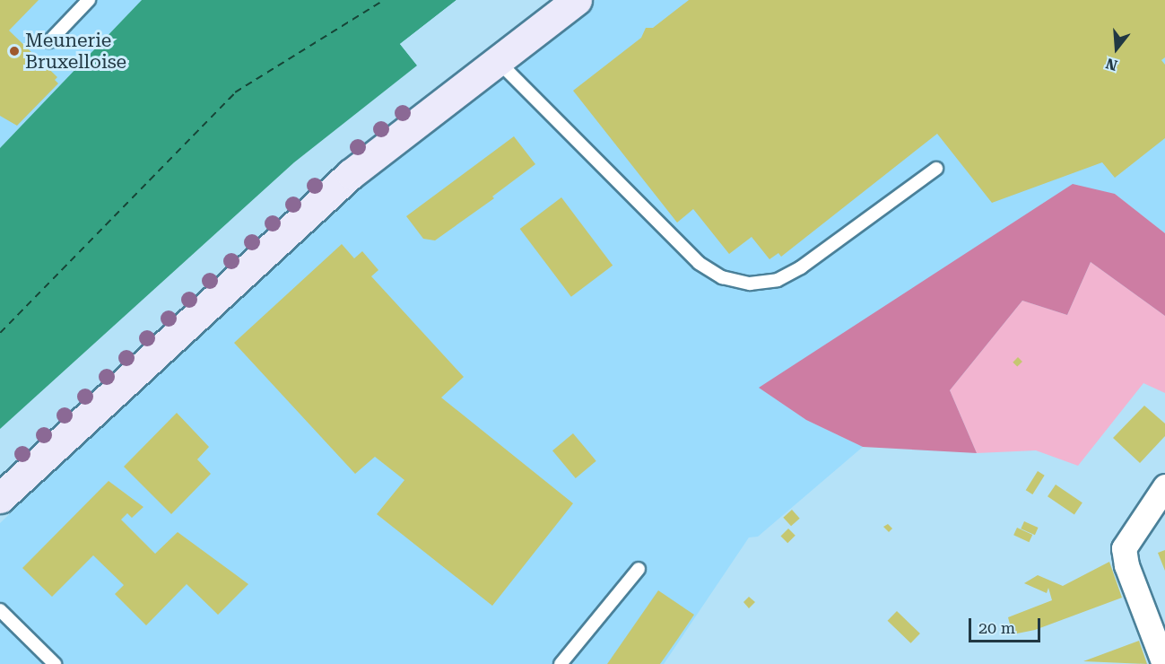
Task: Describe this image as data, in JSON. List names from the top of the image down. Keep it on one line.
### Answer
{"places":["Meunerie Bruxelloise"],"scale_bar":"20 m","north":"bottom"}
